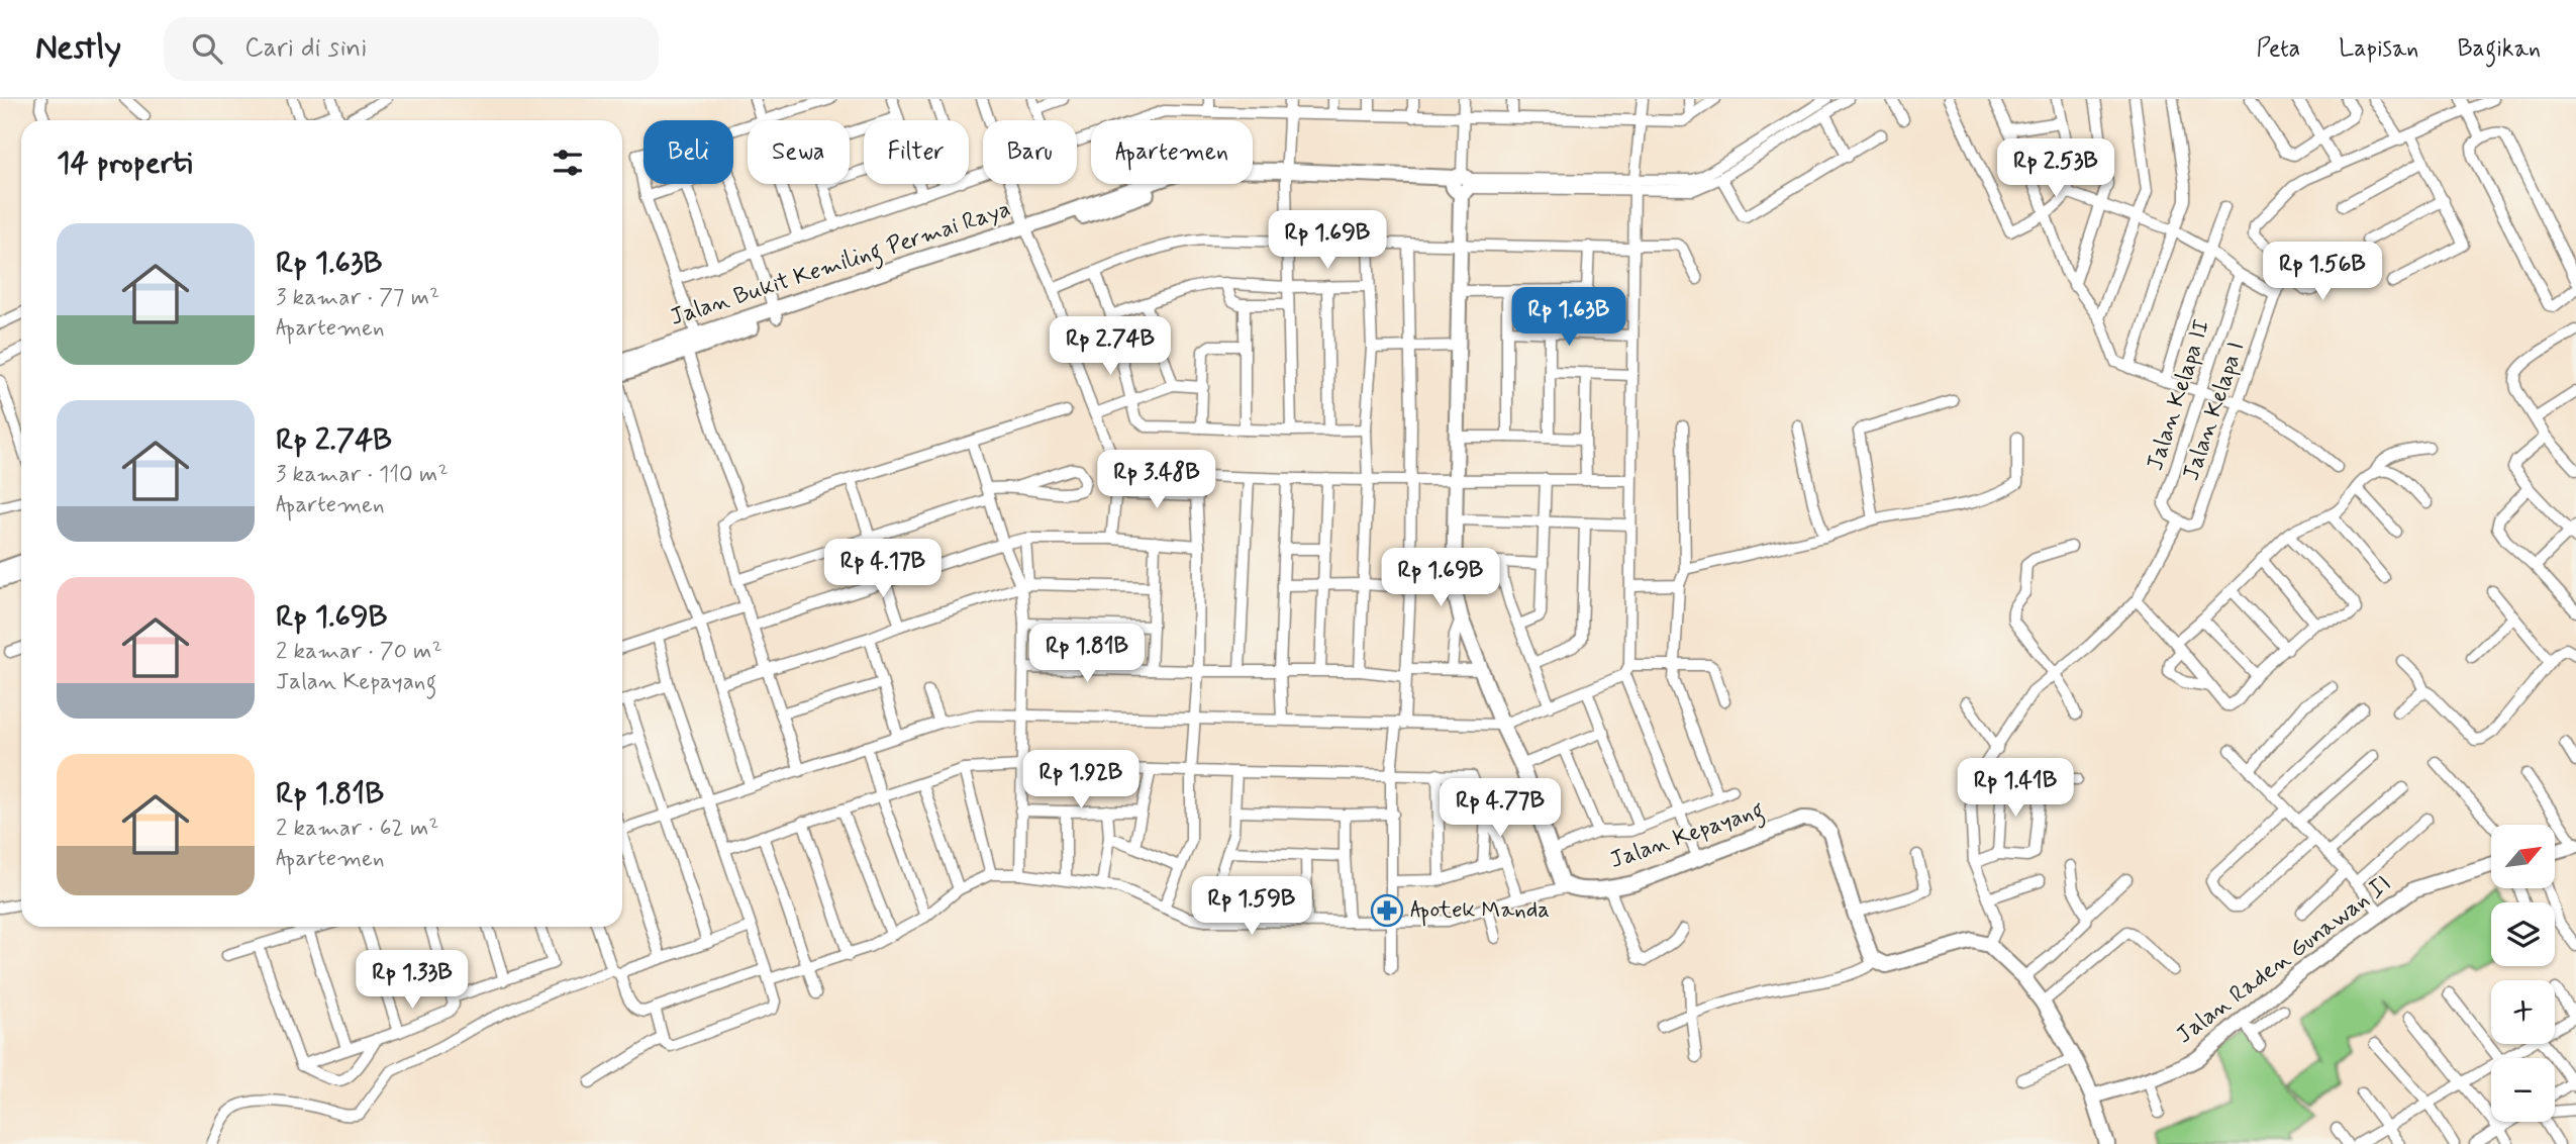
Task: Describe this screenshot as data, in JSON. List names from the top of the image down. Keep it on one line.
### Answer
{"streets":{"street":["Jalan Bukit Kemiling Permai Raya","Jalan Kelapa II","Jalan Kelapa I","Jalan Kepayang","Jalan Raden Gunawan II"]},"crossings":[["Jalan Kelapa II","Jalan Kelapa I"]],"places":{"pharmacy":["Apotek Manda"]},"north":"top right","page":{"header":"Nestly","search":"Cari di sini","nav":["Peta","Lapisan","Bagikan"],"chip":["Beli","Sewa","Filter","Baru","Apartemen"],"heading":"14 properti","price":["Rp 2.53B","Rp 1.69B","Rp 1.56B","Rp 1.63B","Rp 2.74B","Rp 3.48B","Rp 4.17B","Rp 1.69B","Rp 1.81B","Rp 1.92B","Rp 1.41B","Rp 4.77B","Rp 1.59B","Rp 1.33B"],"list":[{"name":"Rp 1.63B","note":"3 kamar · 77 m² · Apartemen"},{"name":"Rp 2.74B","note":"3 kamar · 110 m² · Apartemen"},{"name":"Rp 1.69B","note":"2 kamar · 70 m² · Jalan Kepayang"},{"name":"Rp 1.81B","note":"2 kamar · 62 m² · Apartemen"}],"map_buttons":["+","−"]}}
